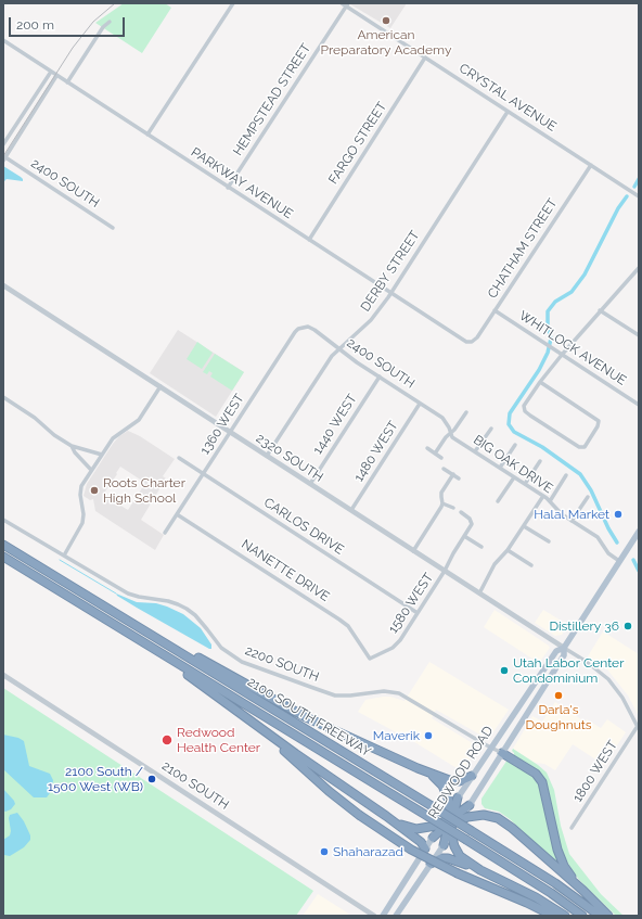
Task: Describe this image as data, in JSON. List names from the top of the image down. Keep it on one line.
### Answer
{"streets":{"highway":["2100 SOUTH FREEWAY"],"main road":["REDWOOD ROAD"],"street":["CRYSTAL AVENUE","HEMPSTEAD STREET","FARGO STREET","2400 SOUTH","PARKWAY AVENUE","CHATHAM STREET","DERBY STREET","WHITLOCK AVENUE","1360 WEST","1440 WEST","1480 WEST","2320 SOUTH","BIG OAK DRIVE","CARLOS DRIVE","NANETTE DRIVE","1580 WEST","2200 SOUTH","1800 WEST","2100 SOUTH"]},"crossings":[["CRYSTAL AVENUE","HEMPSTEAD STREET"],["CRYSTAL AVENUE","FARGO STREET"],["CRYSTAL AVENUE","CHATHAM STREET"],["CRYSTAL AVENUE","DERBY STREET"],["HEMPSTEAD STREET","PARKWAY AVENUE"],["FARGO STREET","PARKWAY AVENUE"],["2400 SOUTH","DERBY STREET"],["2400 SOUTH","1360 WEST"],["2400 SOUTH","1440 WEST"],["2400 SOUTH","1480 WEST"],["2400 SOUTH","BIG OAK DRIVE"],["PARKWAY AVENUE","CHATHAM STREET"],["PARKWAY AVENUE","DERBY STREET"],["CHATHAM STREET","WHITLOCK AVENUE"],["DERBY STREET","2320 SOUTH"],["1360 WEST","2320 SOUTH"],["1360 WEST","CARLOS DRIVE"],["1360 WEST","NANETTE DRIVE"],["1440 WEST","2320 SOUTH"],["1480 WEST","2320 SOUTH"],["2320 SOUTH","1580 WEST"],["2320 SOUTH","REDWOOD ROAD"],["BIG OAK DRIVE","REDWOOD ROAD"],["CARLOS DRIVE","1580 WEST"],["NANETTE DRIVE","1580 WEST"],["2200 SOUTH","REDWOOD ROAD"]],"places":["American Preparatory Academy","Roots Charter High School","Halal Market","Distillery 36","Utah Labor Center Condominium","Darla's Doughnuts","Maverik","Redwood Health Center","2100 South / 1500 West (WB)","Shaharazad"],"scale_bar":"200 m"}
